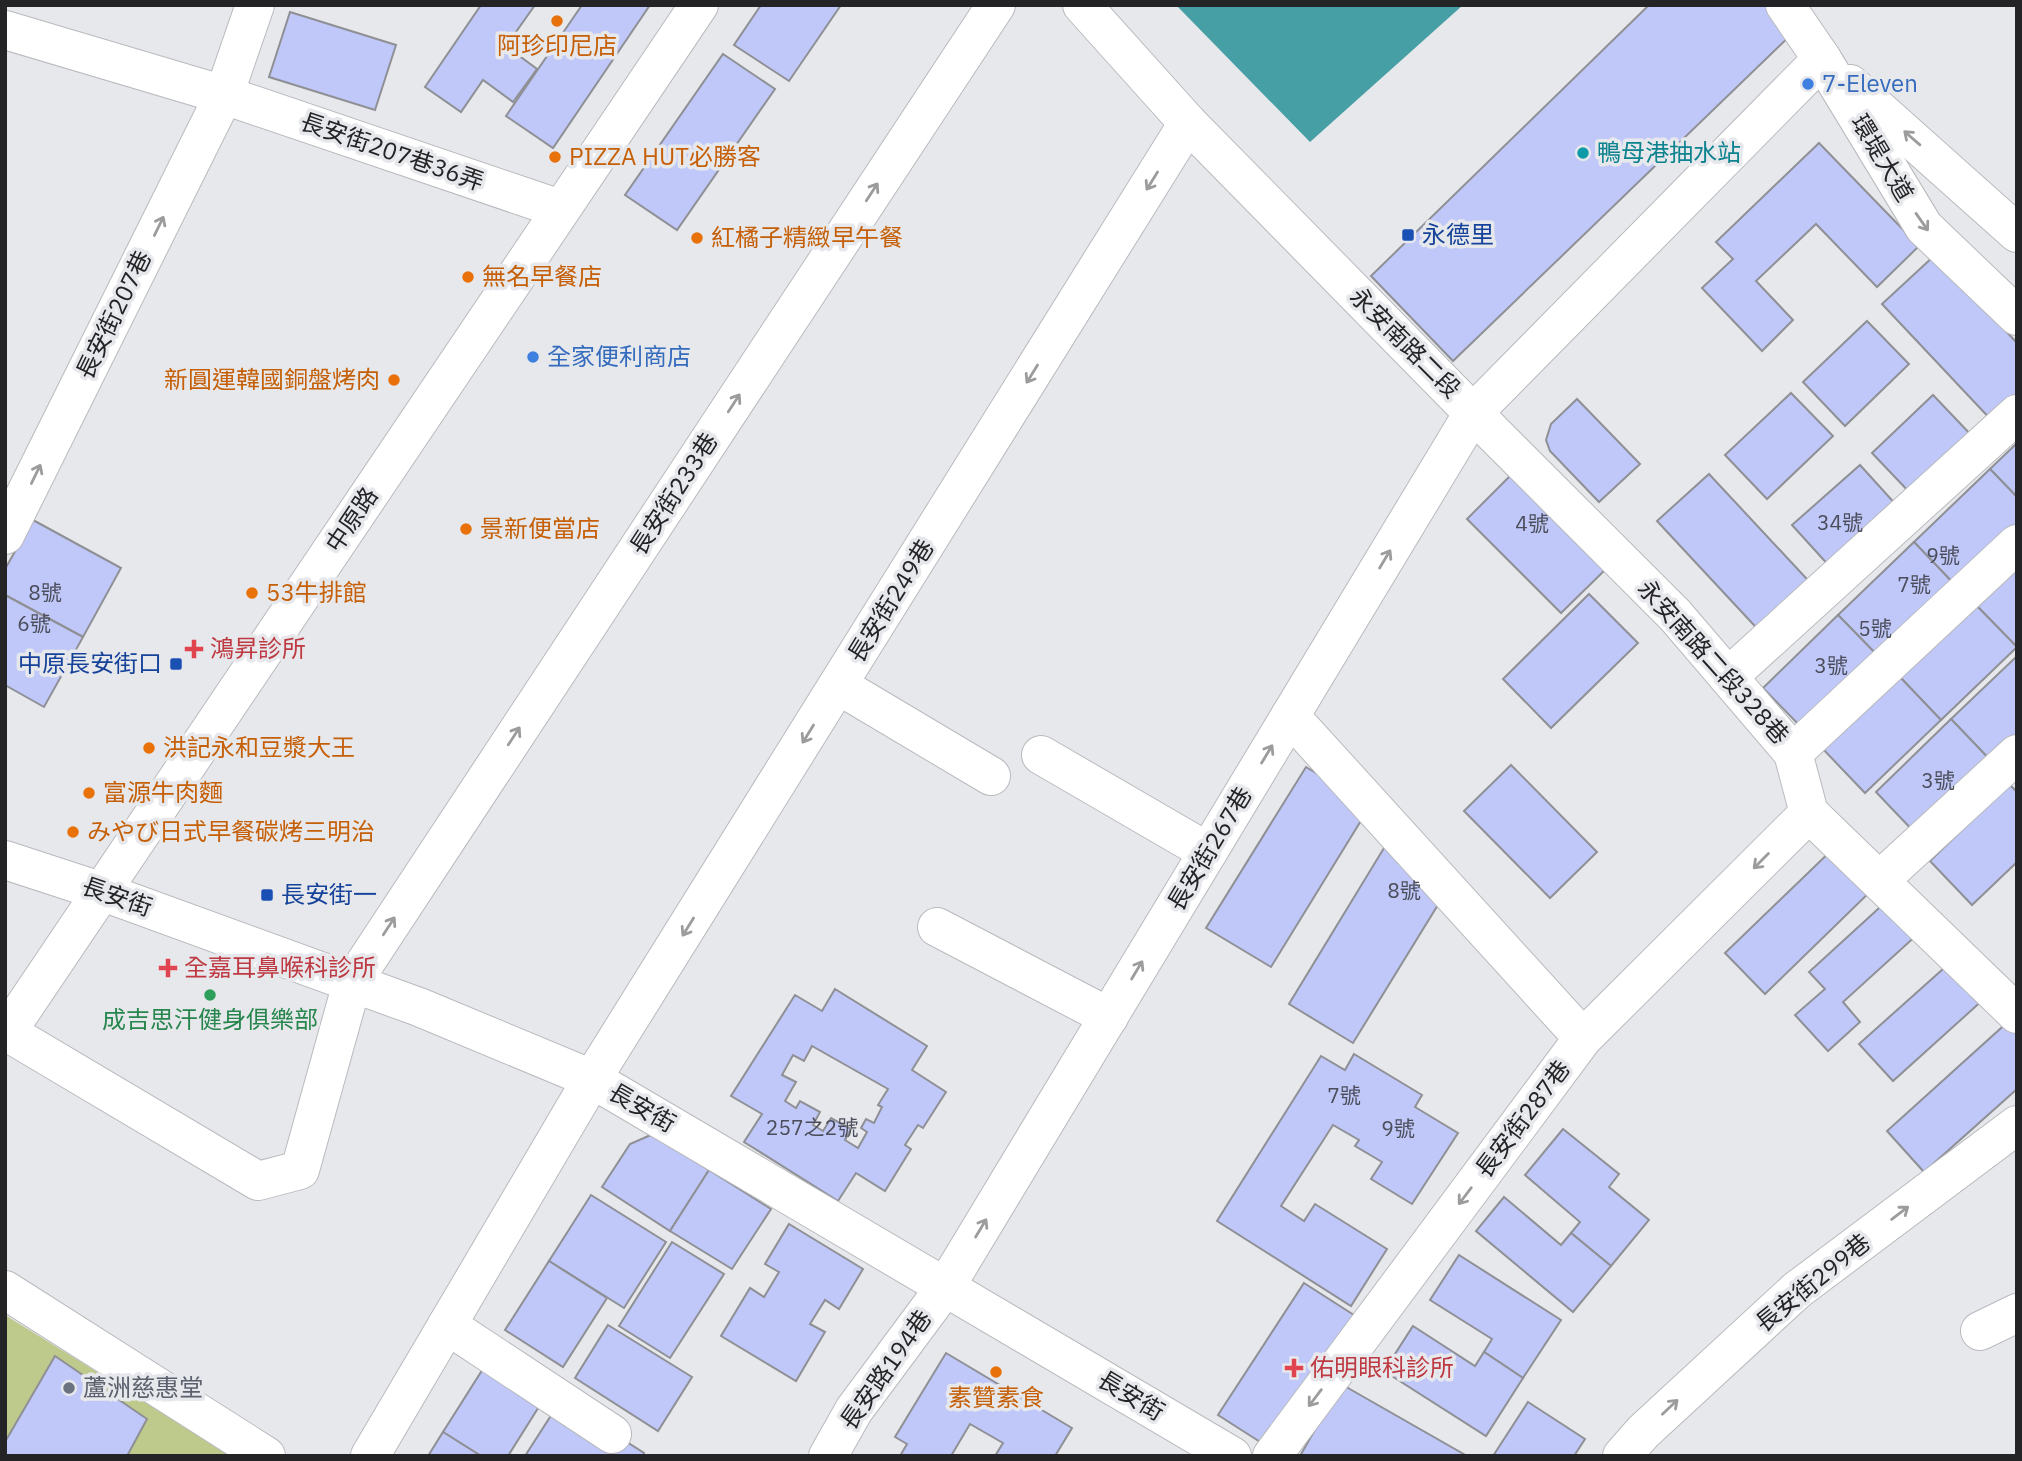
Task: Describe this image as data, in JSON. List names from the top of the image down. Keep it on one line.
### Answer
{"streets":{"street":["長安街207巷36弄","環堤大道","長安街207巷","永安南路二段","長安街233巷","中原路","長安街249巷","永安南路二段328巷","長安街267巷","長安街","長安街287巷","長安街299巷","長安路194巷"]},"crossings":[["長安街207巷36弄","長安街207巷"],["長安街207巷36弄","中原路"],["環堤大道","永安南路二段"],["永安南路二段","長安街249巷"],["永安南路二段","永安南路二段328巷"],["永安南路二段","長安街267巷"],["長安街233巷","中原路"],["長安街233巷","長安街"],["中原路","長安街"],["長安街249巷","長安街"],["永安南路二段328巷","長安街267巷"],["永安南路二段328巷","長安街287巷"],["長安街267巷","長安街"],["長安街267巷","長安路194巷"],["長安街","長安路194巷"]],"one_way":["長安街207巷","長安街233巷","長安街249巷","長安街267巷","長安街287巷","長安街299巷"],"places":{"other":["阿珍印尼店","7-Eleven","鴨母港抽水站","PIZZA HUT必勝客","紅橘子精緻早午餐","無名早餐店","全家便利商店","新圓運韓國銅盤烤肉","景新便當店","53牛排館","洪記永和豆漿大王","富源牛肉麵","みやび日式早餐碳烤三明治","成吉思汗健身俱樂部","素贊素食","蘆洲慈惠堂"],"transit":["永德里","中原長安街口","長安街一"],"health":["鴻昇診所","全嘉耳鼻喉科診所","佑明眼科診所"]},"house_numbers":["34號","4號","9號","7號","8號","6號","5號","3號","3號","8號","7號","257之2號","9號"]}
